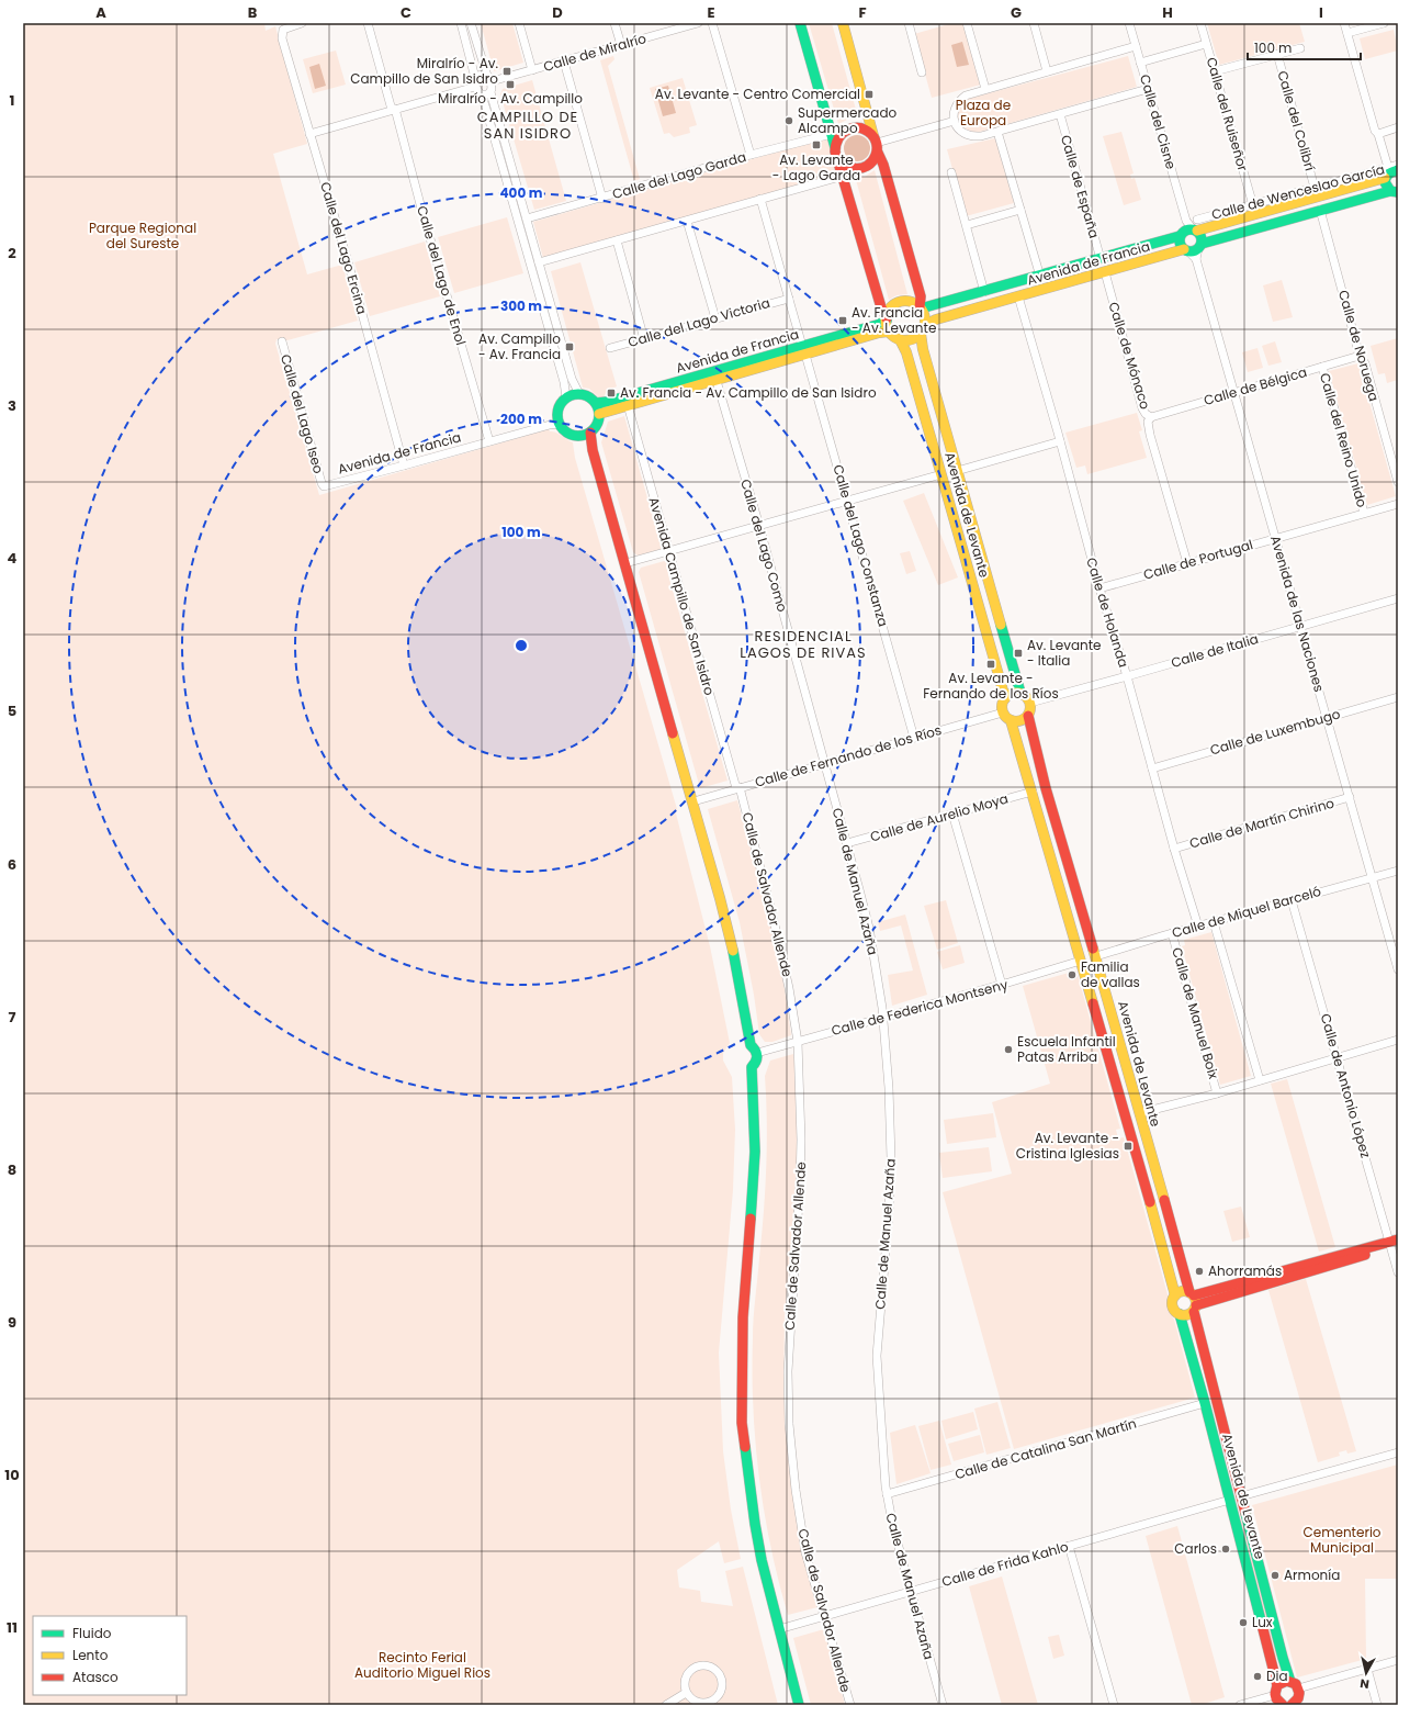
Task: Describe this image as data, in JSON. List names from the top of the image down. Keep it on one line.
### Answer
{"streets":{"street":["Calle de Miralrío","Calle del Ruiseñor","Calle del Colibrí","Calle del Cisne","Calle del Lago Garda","Calle de España","Calle de Wenceslao García","Calle del Lago Ercina","Avenida de Francia","Calle del Lago de Enol","Calle del Lago Victoria","Calle de Noruega","Calle de Mónaco","Calle de Bélgica","Calle del Lago Iseo","Calle del Reino Unido","Avenida de Levante","Calle del Lago Como","Calle del Lago Constanza","Calle de Portugal","Avenida Campillo de San Isidro","Calle de Holanda","Avenida de las Naciones","Calle de Italia","Calle de Luxembugo","Calle de Fernando de los Ríos","Calle de Aurelio Moya","Calle de Martín Chirino","Calle de Manuel Azaña","Calle de Salvador Allende","Calle de Miquel Barceló","Calle de Federica Montseny","Calle de Manuel Boix","Calle de Antonio López","Calle de Catalina San Martín","Calle de Frida Kahlo"]},"crossings":[["Calle del Ruiseñor","Calle de Wenceslao García"],["Calle del Colibrí","Calle de Wenceslao García"],["Calle del Cisne","Calle de Wenceslao García"],["Calle del Cisne","Avenida de Francia"],["Calle de España","Avenida de Francia"],["Calle de Wenceslao García","Avenida de Francia"],["Calle del Lago Ercina","Avenida de Francia"],["Avenida de Francia","Calle del Lago de Enol"],["Avenida de Francia","Calle de Noruega"],["Avenida de Francia","Calle de Mónaco"],["Avenida de Francia","Calle del Lago Iseo"],["Avenida de Francia","Avenida de Levante"],["Avenida de Francia","Calle del Lago Como"],["Avenida de Francia","Calle del Lago Constanza"],["Avenida de Francia","Avenida Campillo de San Isidro"],["Avenida de Francia","Calle de Holanda"],["Avenida de Francia","Avenida de las Naciones"],["Calle del Lago Victoria","Calle del Lago Constanza"],["Calle de Noruega","Calle de Bélgica"],["Calle de Mónaco","Calle de Bélgica"],["Calle de Mónaco","Calle de Portugal"],["Calle de Bélgica","Calle del Reino Unido"],["Calle de Bélgica","Avenida de las Naciones"],["Calle del Reino Unido","Calle de Portugal"],["Avenida de Levante","Calle de Italia"],["Avenida de Levante","Calle de Fernando de los Ríos"],["Avenida de Levante","Calle de Aurelio Moya"],["Avenida de Levante","Calle de Miquel Barceló"],["Avenida de Levante","Calle de Federica Montseny"],["Avenida de Levante","Calle de Catalina San Martín"],["Avenida de Levante","Calle de Frida Kahlo"],["Calle del Lago Como","Calle de Fernando de los Ríos"],["Calle del Lago Como","Calle de Manuel Azaña"],["Calle del Lago Constanza","Calle de Fernando de los Ríos"],["Calle de Portugal","Calle de Holanda"],["Calle de Portugal","Avenida de las Naciones"],["Avenida Campillo de San Isidro","Calle de Fernando de los Ríos"],["Avenida Campillo de San Isidro","Calle de Salvador Allende"],["Calle de Holanda","Calle de Italia"],["Calle de Holanda","Calle de Luxembugo"],["Calle de Holanda","Calle de Martín Chirino"],["Calle de Holanda","Calle de Miquel Barceló"],["Avenida de las Naciones","Calle de Italia"],["Avenida de las Naciones","Calle de Luxembugo"],["Avenida de las Naciones","Calle de Martín Chirino"],["Avenida de las Naciones","Calle de Miquel Barceló"],["Calle de Italia","Calle de Fernando de los Ríos"],["Calle de Fernando de los Ríos","Calle de Manuel Azaña"],["Calle de Fernando de los Ríos","Calle de Salvador Allende"],["Calle de Aurelio Moya","Calle de Manuel Azaña"],["Calle de Manuel Azaña","Calle de Federica Montseny"],["Calle de Manuel Azaña","Calle de Catalina San Martín"],["Calle de Manuel Azaña","Calle de Frida Kahlo"],["Calle de Salvador Allende","Calle de Federica Montseny"],["Calle de Salvador Allende","Calle de Frida Kahlo"],["Calle de Miquel Barceló","Calle de Manuel Boix"],["Calle de Miquel Barceló","Calle de Antonio López"]],"districts":["CAMPILLO DE SAN ISIDRO","RESIDENCIAL LAGOS DE RIVAS"],"parks":["Plaza de Europa","Parque Regional del Sureste","Cementerio Municipal","Recinto Ferial Auditorio Miguel Rios"],"places":{"transit":["Miralrío - Av. Campillo de San Isidro","Miralrío - Av. Campillo","Av. Levante - Centro Comercial","Av. Levante - Lago Garda","Av. Francia - Av. Levante","Av. Campillo - Av. Francia","Av. Francia - Av. Campillo de San Isidro","Av. Levante - Italia","Av. Levante - Fernando de los Ríos","Av. Levante - Cristina Iglesias"],"other":["Supermercado Alcampo","Familia de vallas","Escuela Infantil Patas Arriba","Ahorramás","Carlos","Armonía","Lux","Dia"]},"legend":["Fluido","Lento","Atasco"],"scale_bar":"100 m","north":"bottom","grid":{"columns":["A","B","C","D","E","F","G","H","I"],"rows":["1","2","3","4","5","6","7","8","9","10","11"]},"rings":["400 m","300 m","200 m","100 m"]}
